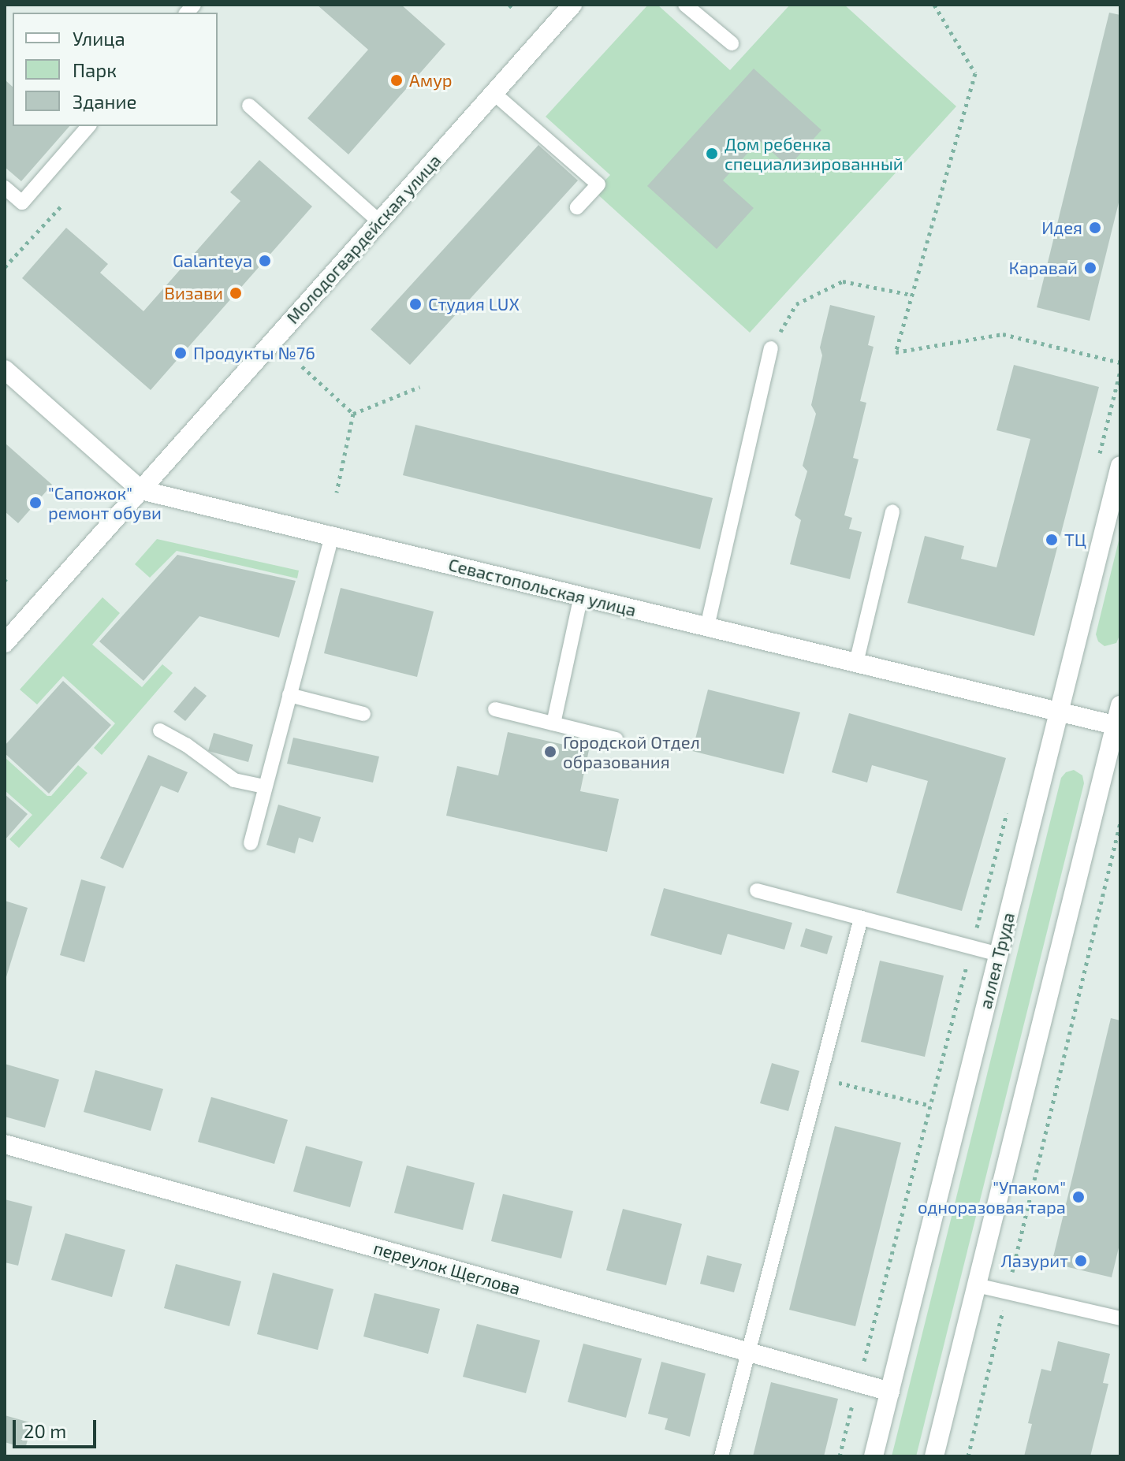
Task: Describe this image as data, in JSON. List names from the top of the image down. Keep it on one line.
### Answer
{"streets":{"street":["Молодогвардейская улица","Севастопольская улица","аллея Труда","переулок Щеглова"]},"crossings":[["Молодогвардейская улица","Севастопольская улица"],["Севастопольская улица","аллея Труда"],["аллея Труда","переулок Щеглова"]],"places":["Амур","Дом ребенка специализированный","Идея","Galanteya","Каравай","Визави","Студия LUX","Продукты №76","\"Сапожок\" ремонт обуви","ТЦ","Городской Отдел образования","\"Упаком\" одноразовая тара","Лазурит"],"legend":["Улица","Парк","Здание"],"scale_bar":"20 m"}
